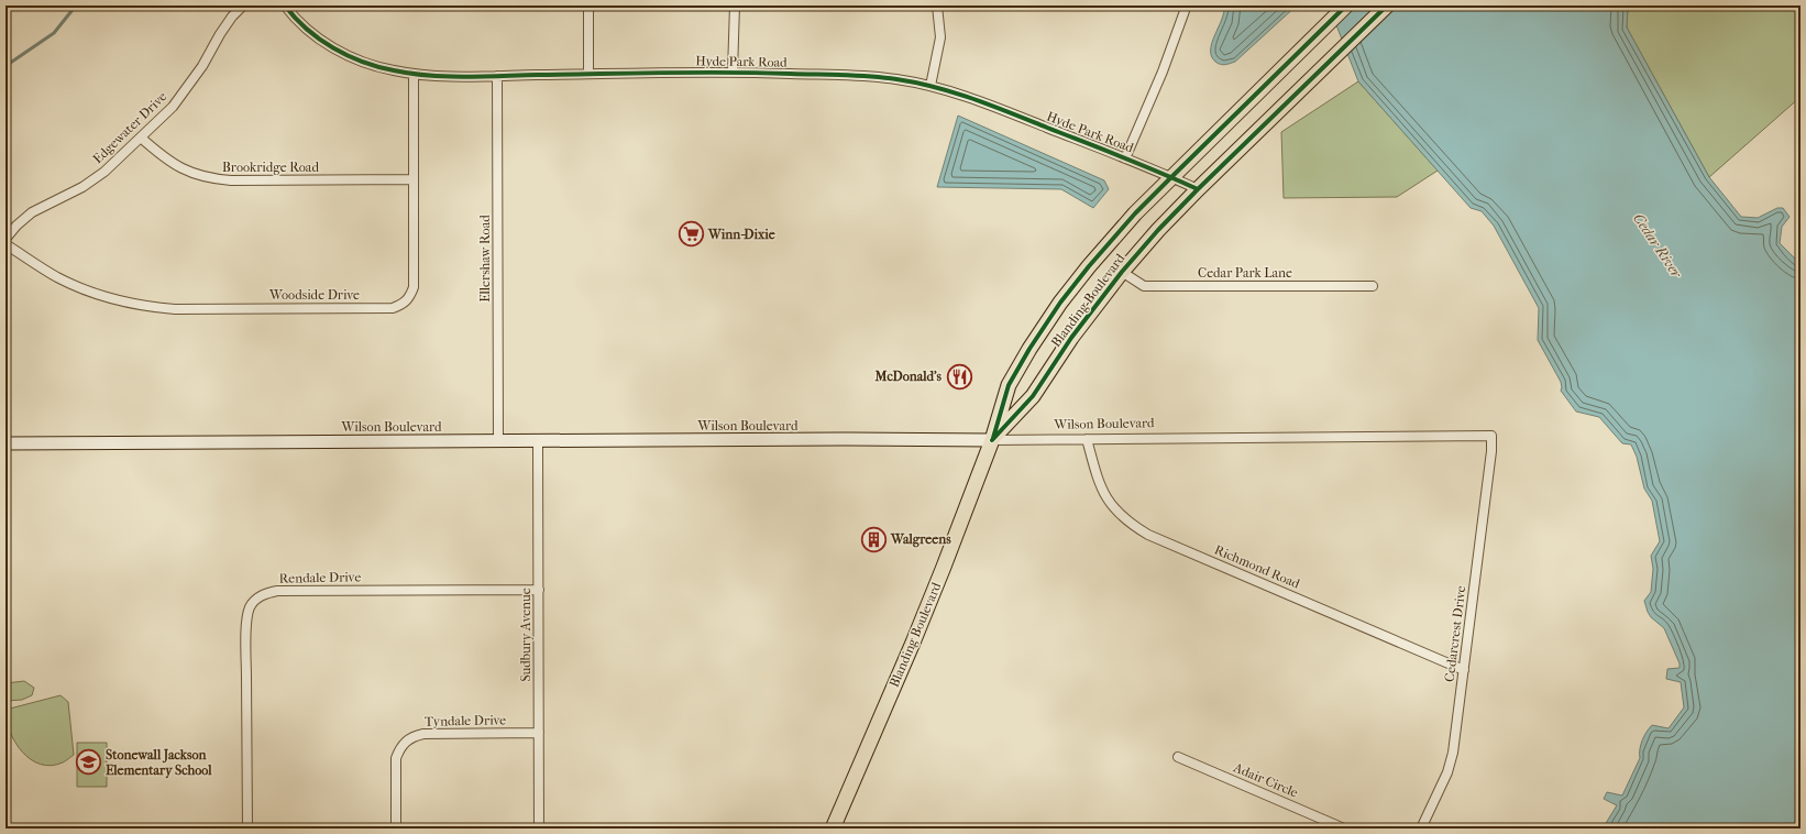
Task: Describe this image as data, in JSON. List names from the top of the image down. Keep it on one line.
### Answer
{"streets":{"main road":["Blanding Boulevard","Wilson Boulevard"],"street":["Hyde Park Road","Edgewater Drive","Brookridge Road","Ellershaw Road","Cedar Park Lane","Woodside Drive","Richmond Road","Rendale Drive","Cedarcrest Drive","Sudbury Avenue","Tyndale Drive","Adair Circle"]},"crossings":[["Hyde Park Road","Ellershaw Road"],["Hyde Park Road","Woodside Drive"],["Hyde Park Road","Blanding Boulevard"],["Edgewater Drive","Brookridge Road"],["Brookridge Road","Woodside Drive"],["Ellershaw Road","Wilson Boulevard"],["Cedar Park Lane","Blanding Boulevard"],["Blanding Boulevard","Wilson Boulevard"],["Wilson Boulevard","Richmond Road"],["Wilson Boulevard","Cedarcrest Drive"],["Wilson Boulevard","Sudbury Avenue"],["Richmond Road","Cedarcrest Drive"],["Rendale Drive","Sudbury Avenue"],["Sudbury Avenue","Tyndale Drive"]],"water":["Cedar River"],"places":{"supermarket":["Winn-Dixie"],"restaurant":["McDonald's"],"building":["Walgreens"],"school or university":["Stonewall Jackson Elementary School"]}}
